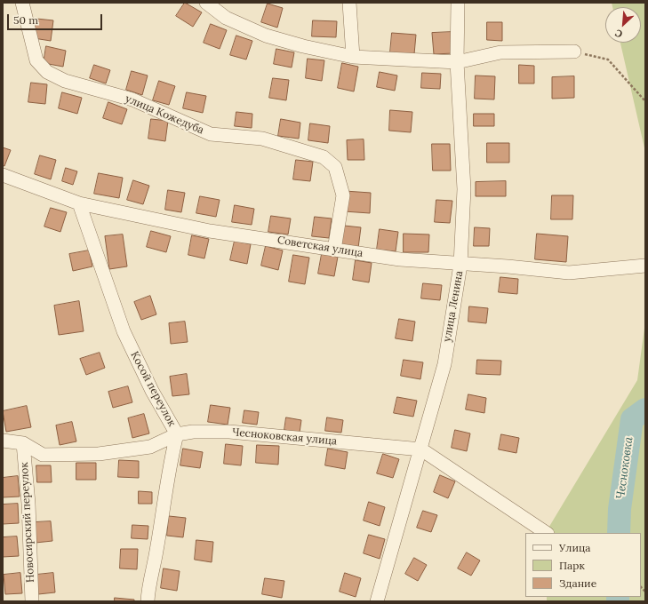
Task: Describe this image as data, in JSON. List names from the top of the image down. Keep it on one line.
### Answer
{"streets":{"street":["улица Кожедуба","Советская улица","улица Ленина","Косой переулок","Чесноковская улица","Новосирский переулок"]},"crossings":[["улица Кожедуба","Советская улица"],["Советская улица","улица Ленина"],["Советская улица","Косой переулок"],["улица Ленина","Чесноковская улица"],["Косой переулок","Чесноковская улица"],["Чесноковская улица","Новосирский переулок"]],"water":["Чесноковка"],"legend":["Улица","Парк","Здание"],"scale_bar":"50 m","north":"bottom left"}
